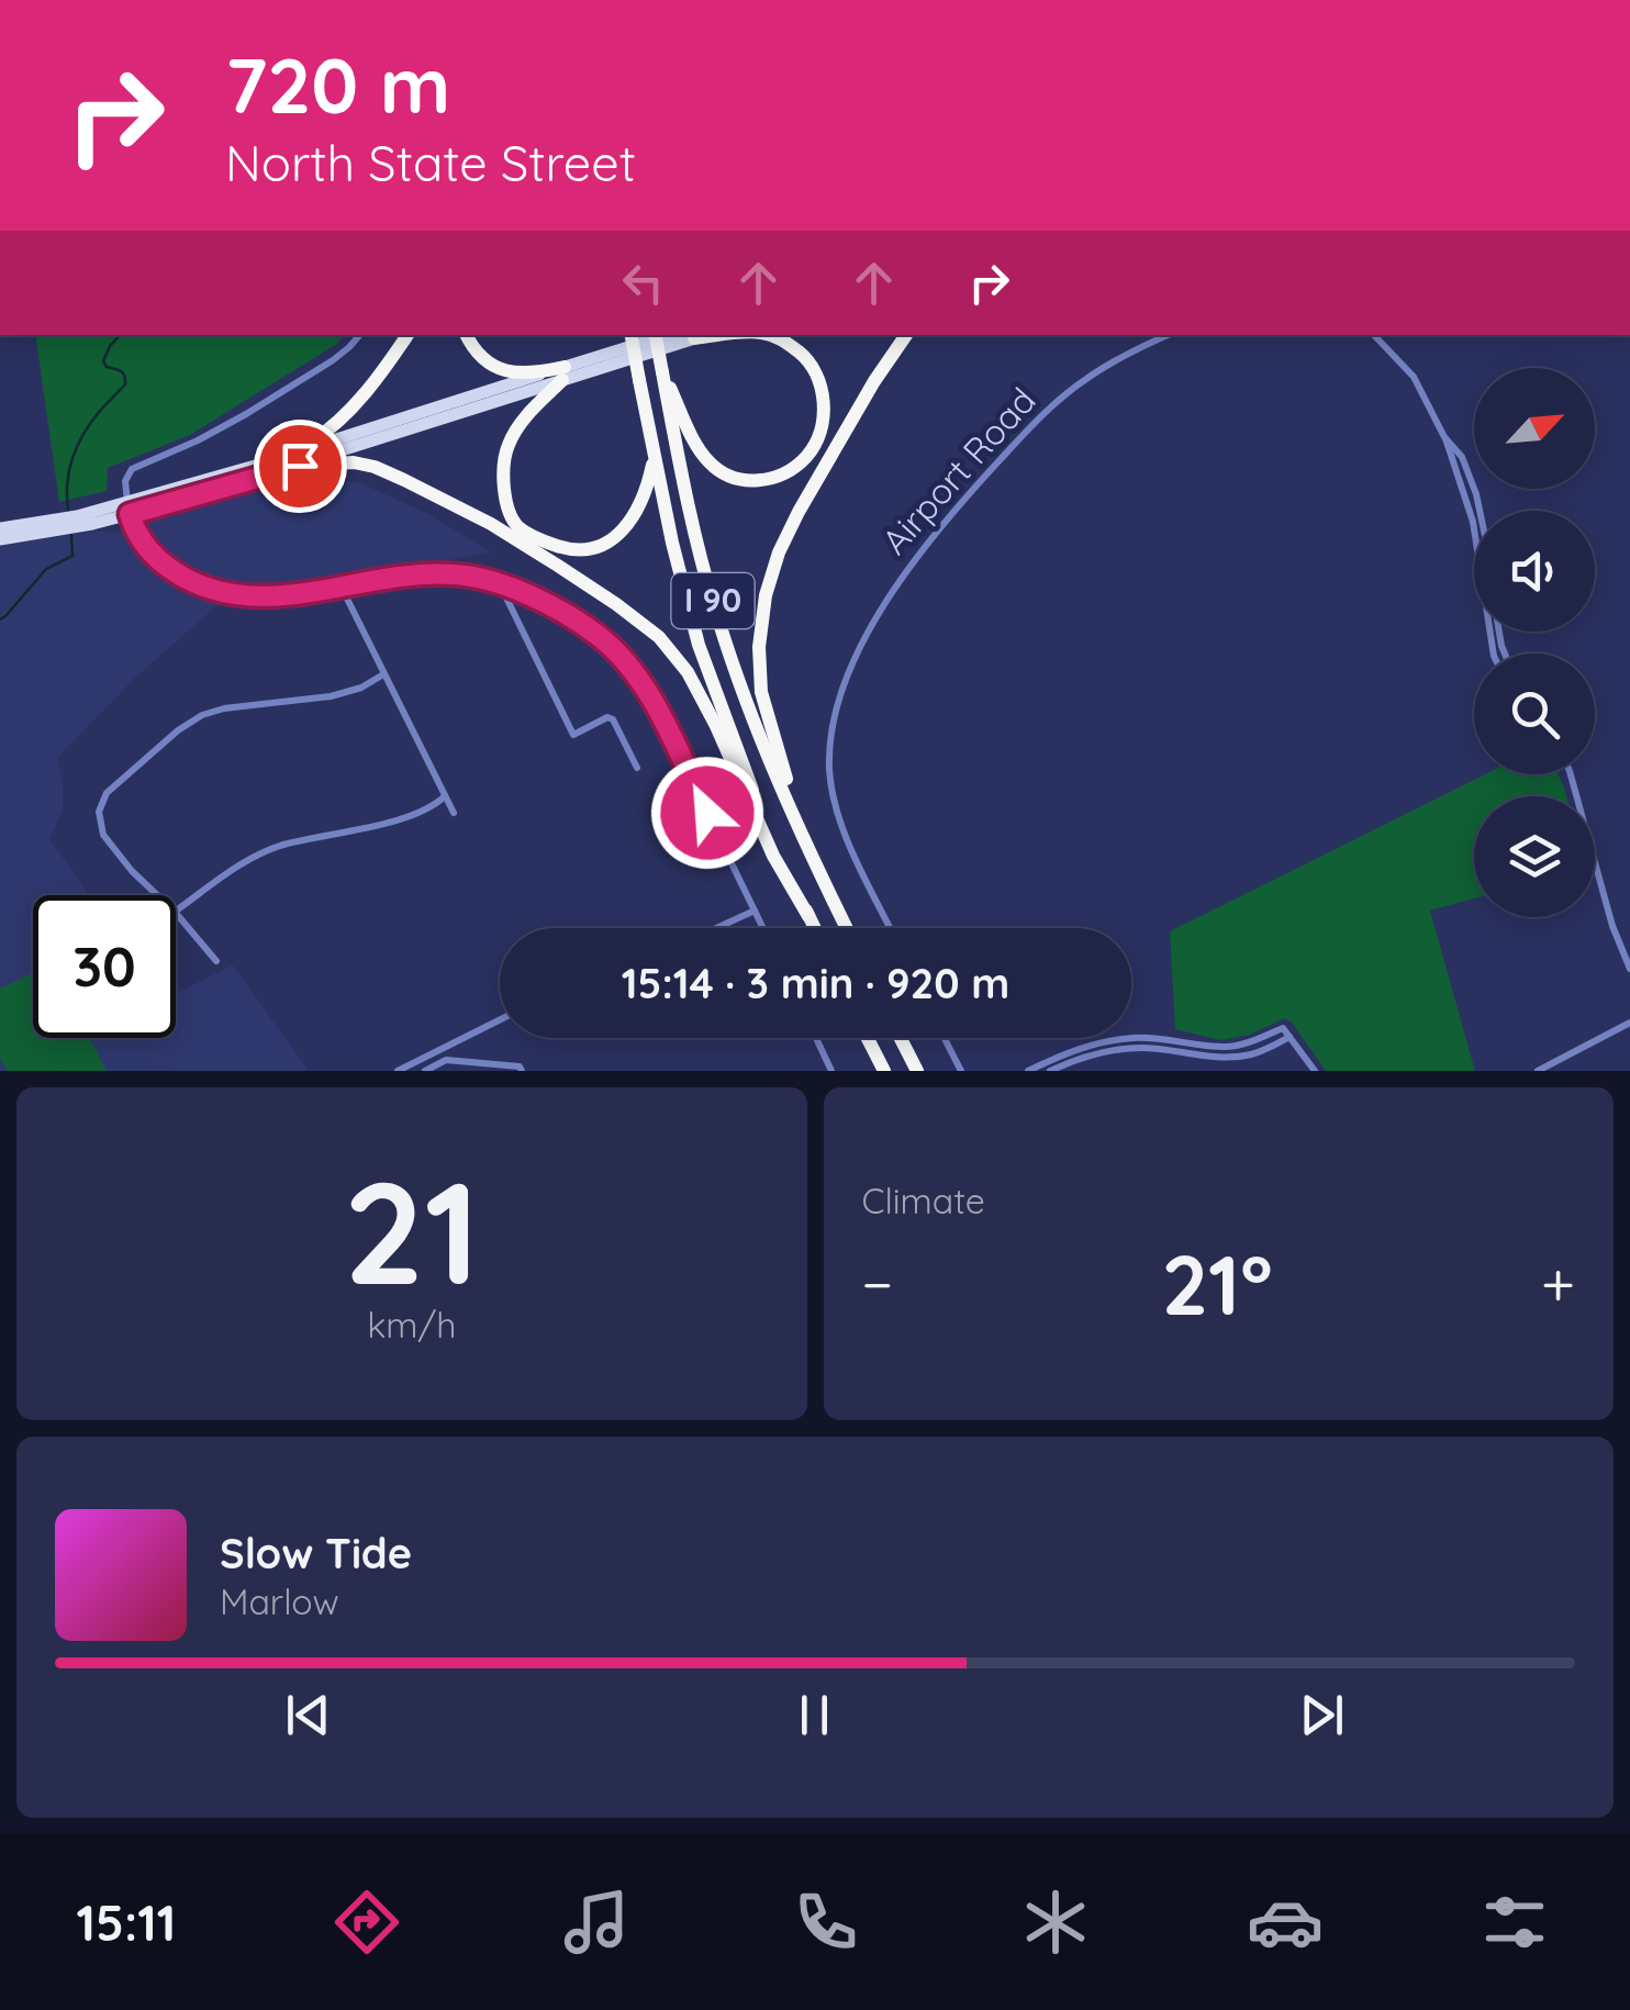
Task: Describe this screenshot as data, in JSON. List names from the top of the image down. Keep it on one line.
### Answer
{"streets":{"highway":["I 90"],"street":["Airport Road"]},"north":"top right","page":{"turn":["720 m","North State Street"],"limit":"30","trip":"15:14 · 3 min · 920 m","tile":[["21","km/h"],"Climate"],"heat":["−","21°","+"],"song":["Slow Tide","Marlow"],"tabs":"15:11"}}
